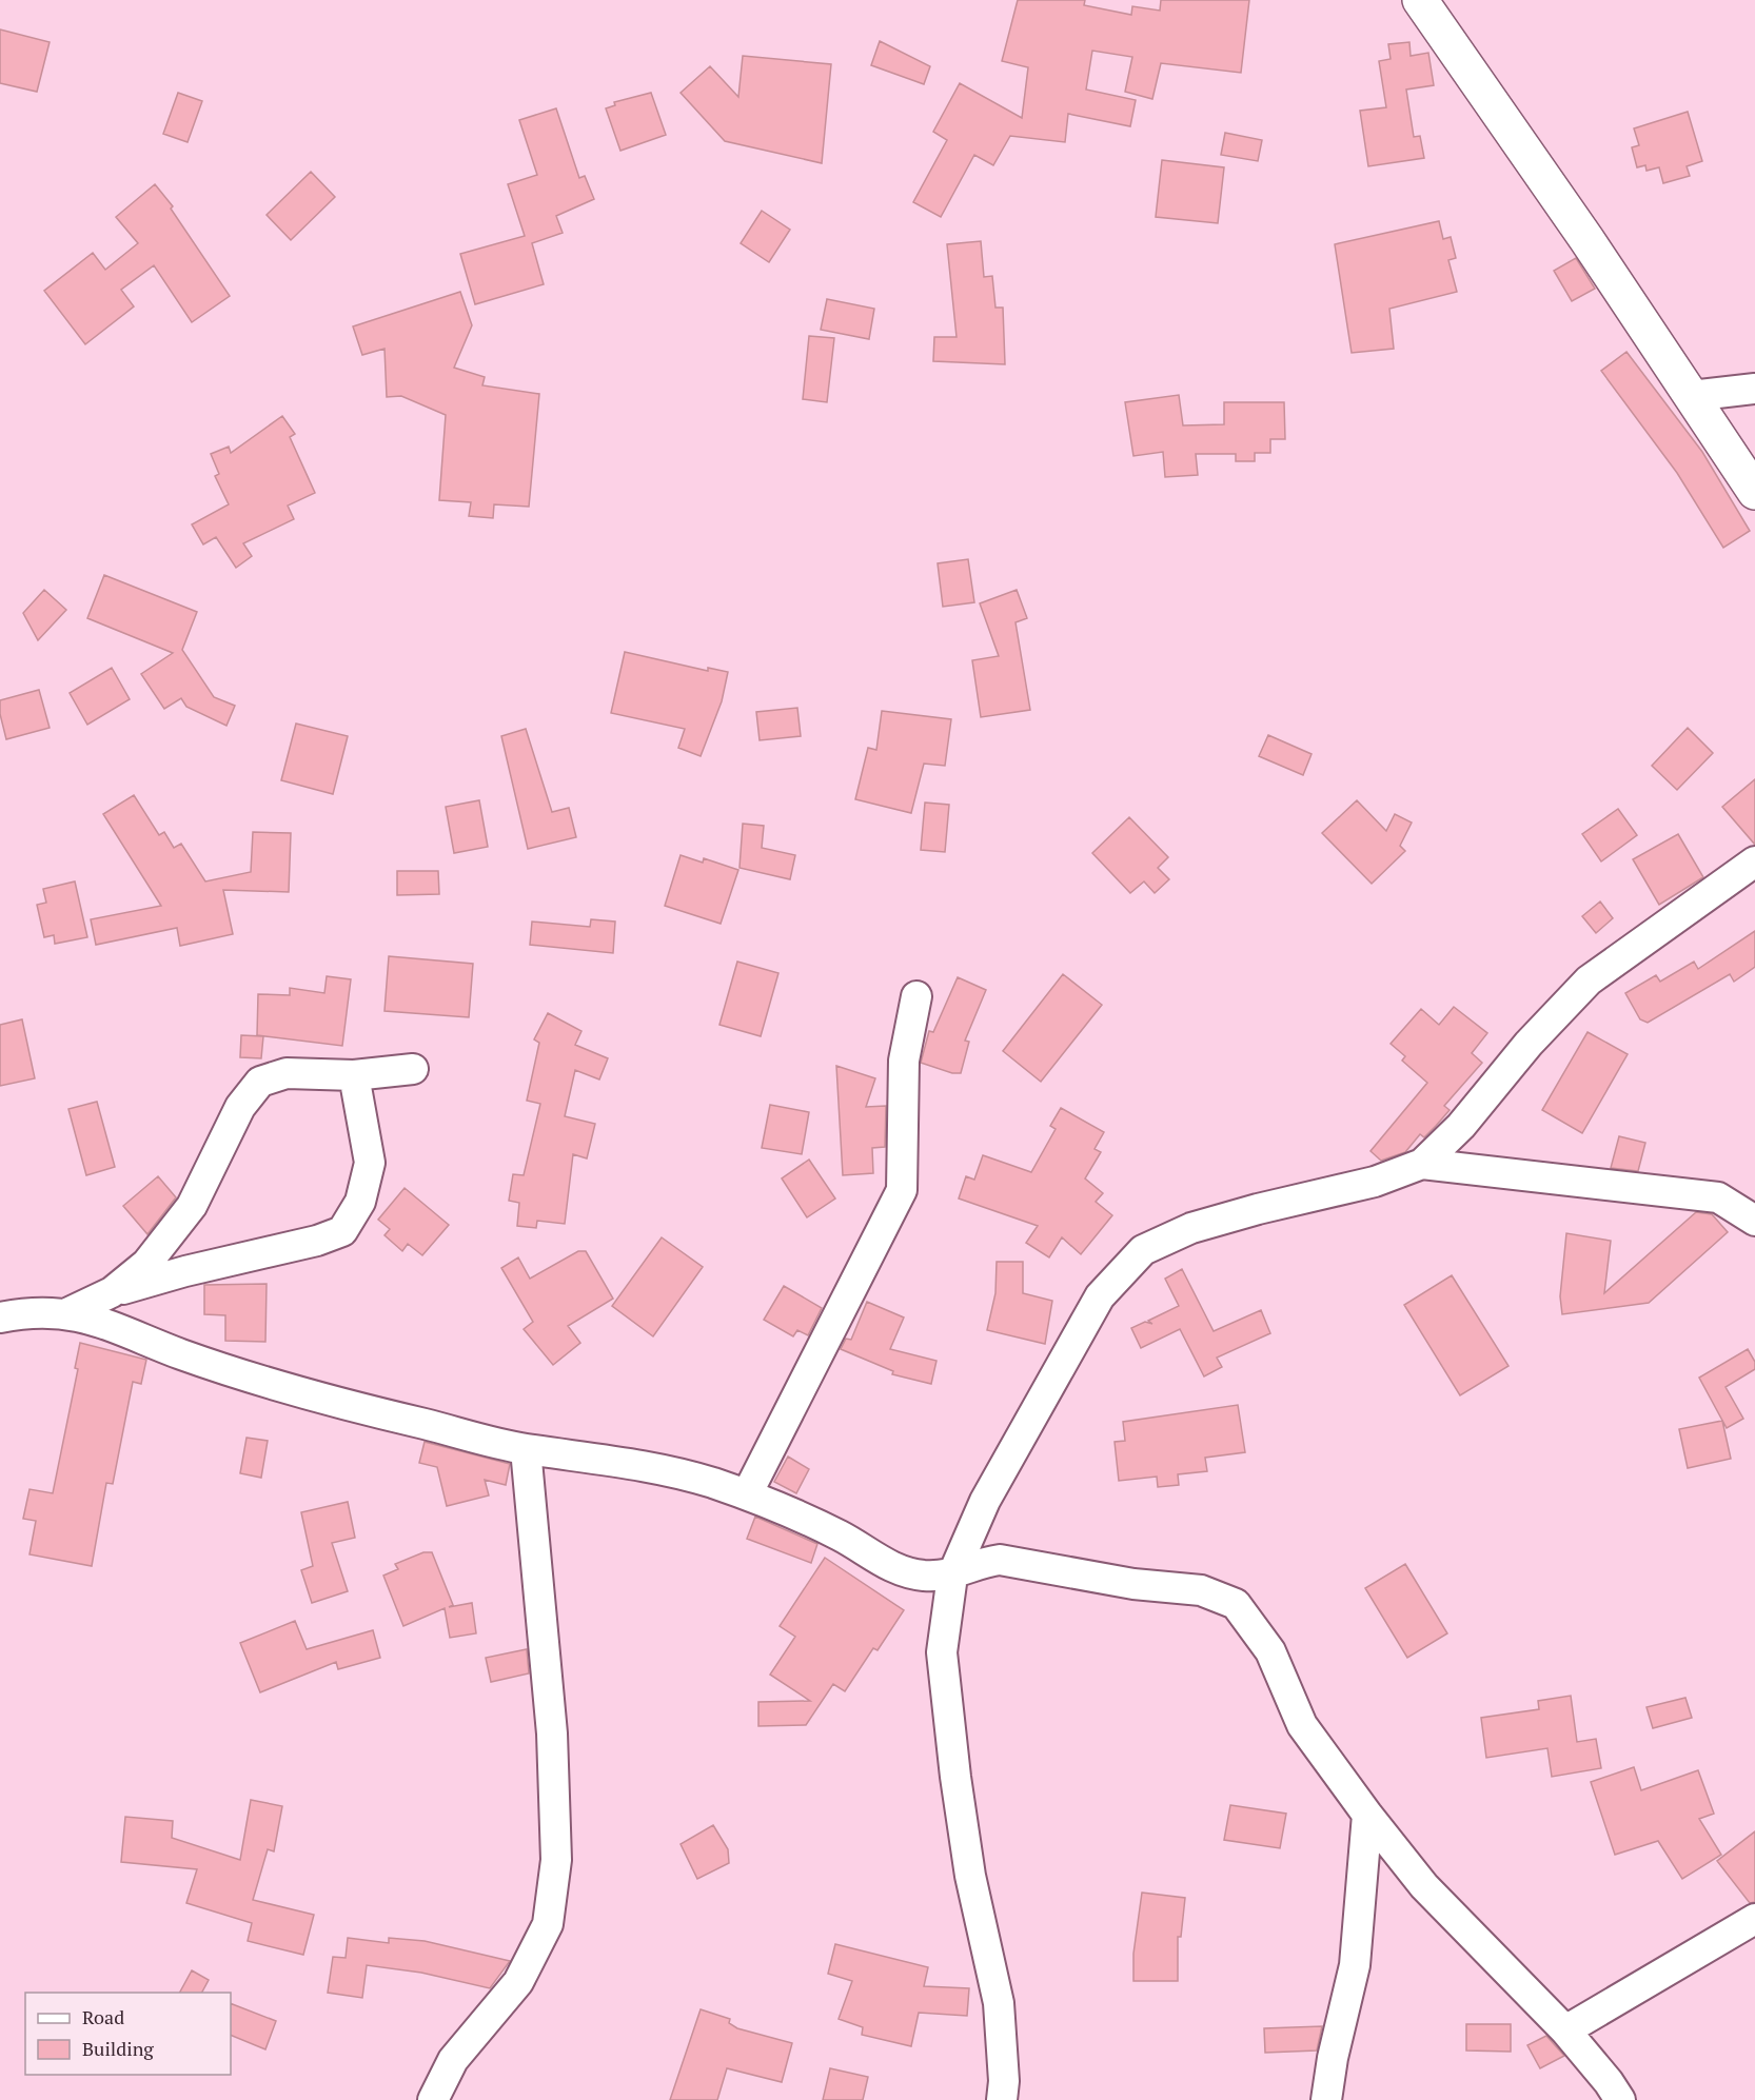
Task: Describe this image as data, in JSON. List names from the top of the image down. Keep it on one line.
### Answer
{"legend":["Road","Building"]}
